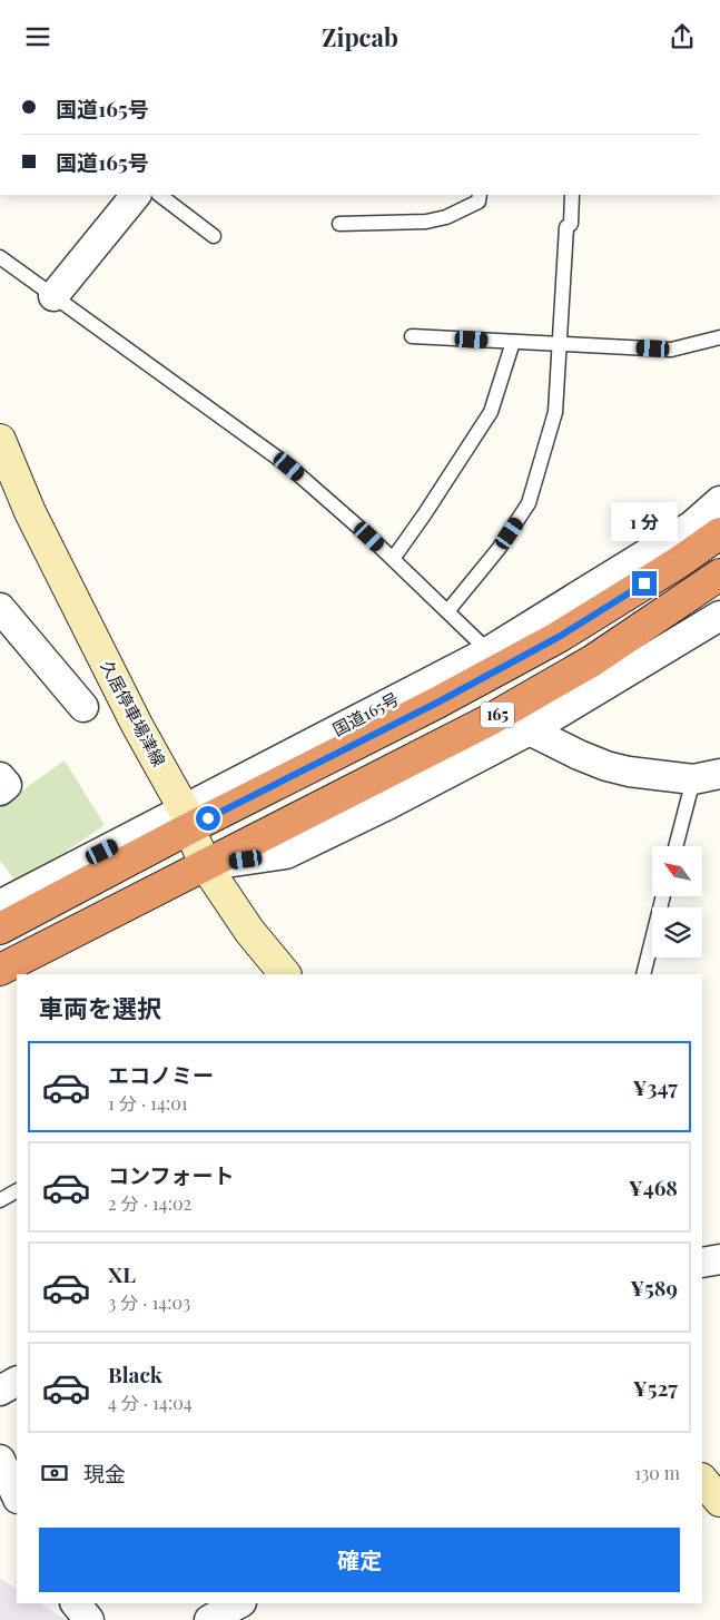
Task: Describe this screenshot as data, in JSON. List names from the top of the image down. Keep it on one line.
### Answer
{"streets":{"highway":["国道165号","165"],"main road":["久居停車場津線"]},"crossings":[["久居停車場津線","国道165号"],["久居停車場津線","165"]],"north":"top left","page":{"header":"Zipcab","banner":["国道165号","国道165号"],"bubble":"1 分","heading":"車両を選択","list":[{"name":"エコノミー","note":"1 分 · 14:01","value":"¥347"},{"name":"コンフォート","note":"2 分 · 14:02","value":"¥468"},{"name":"XL","note":"3 分 · 14:03","value":"¥589"},{"name":"Black","note":"4 分 · 14:04","value":"¥527"}],"pay":["現金","130 m"],"buttons":"確定"}}
